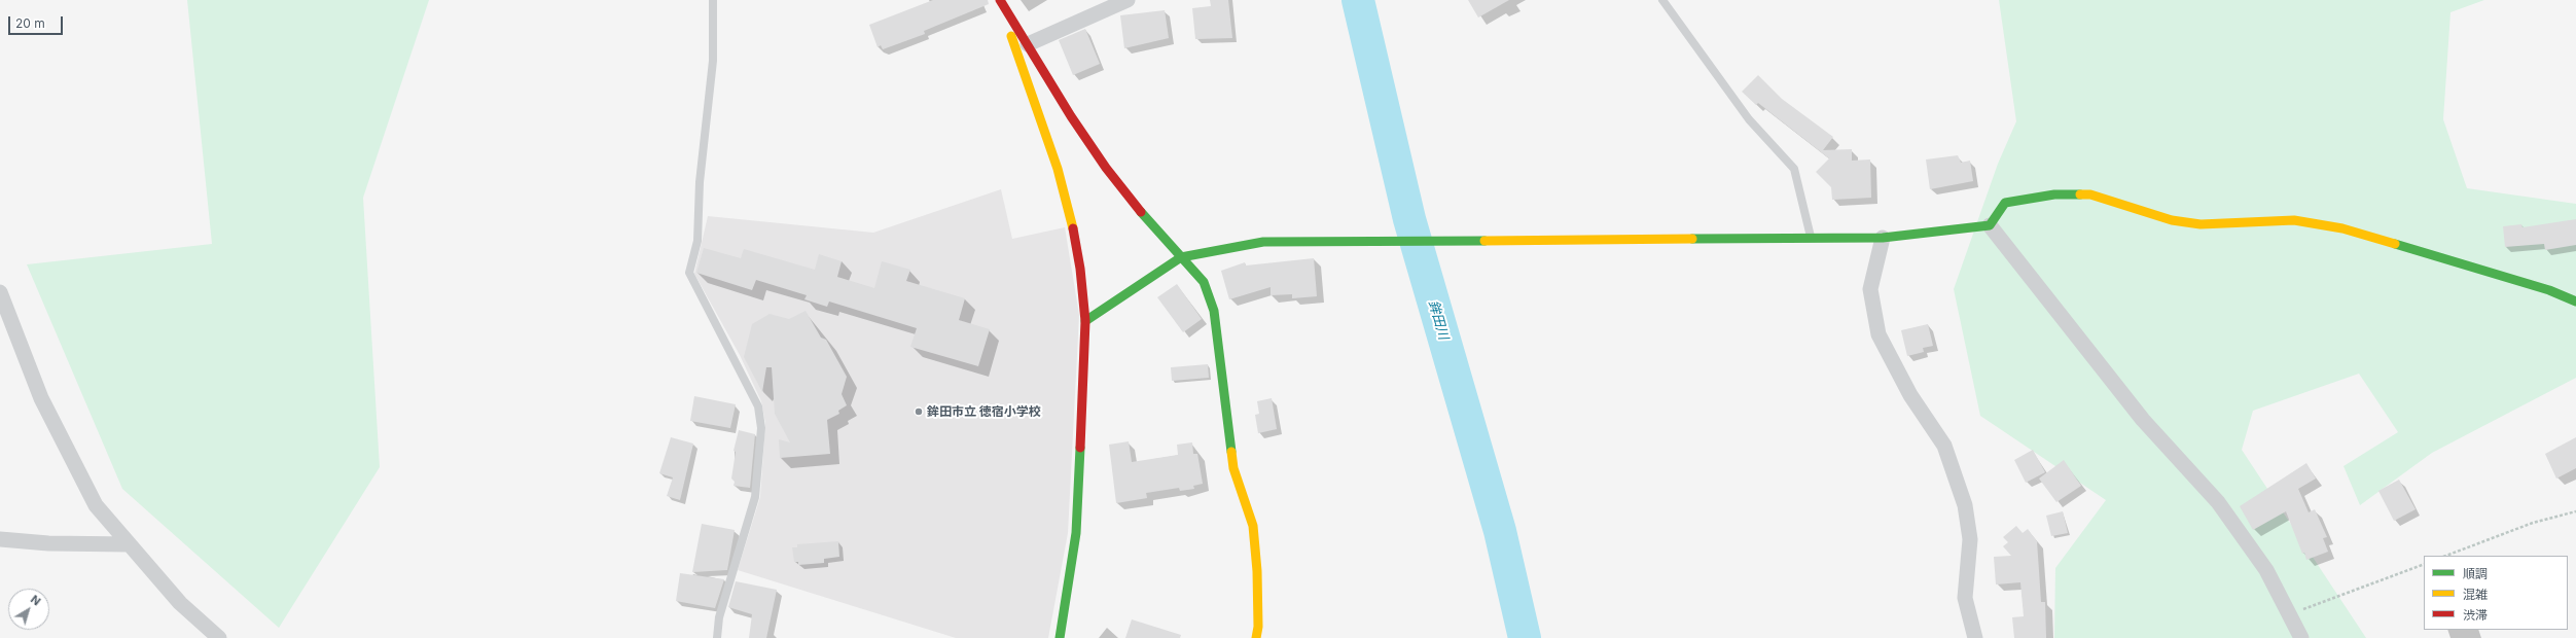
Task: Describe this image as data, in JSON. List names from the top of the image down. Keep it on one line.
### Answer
{"water":["鉾田川"],"places":["鉾田市立 徳宿小学校"],"legend":["順調","混雑","渋滞"],"scale_bar":"20 m","north":"top right"}
